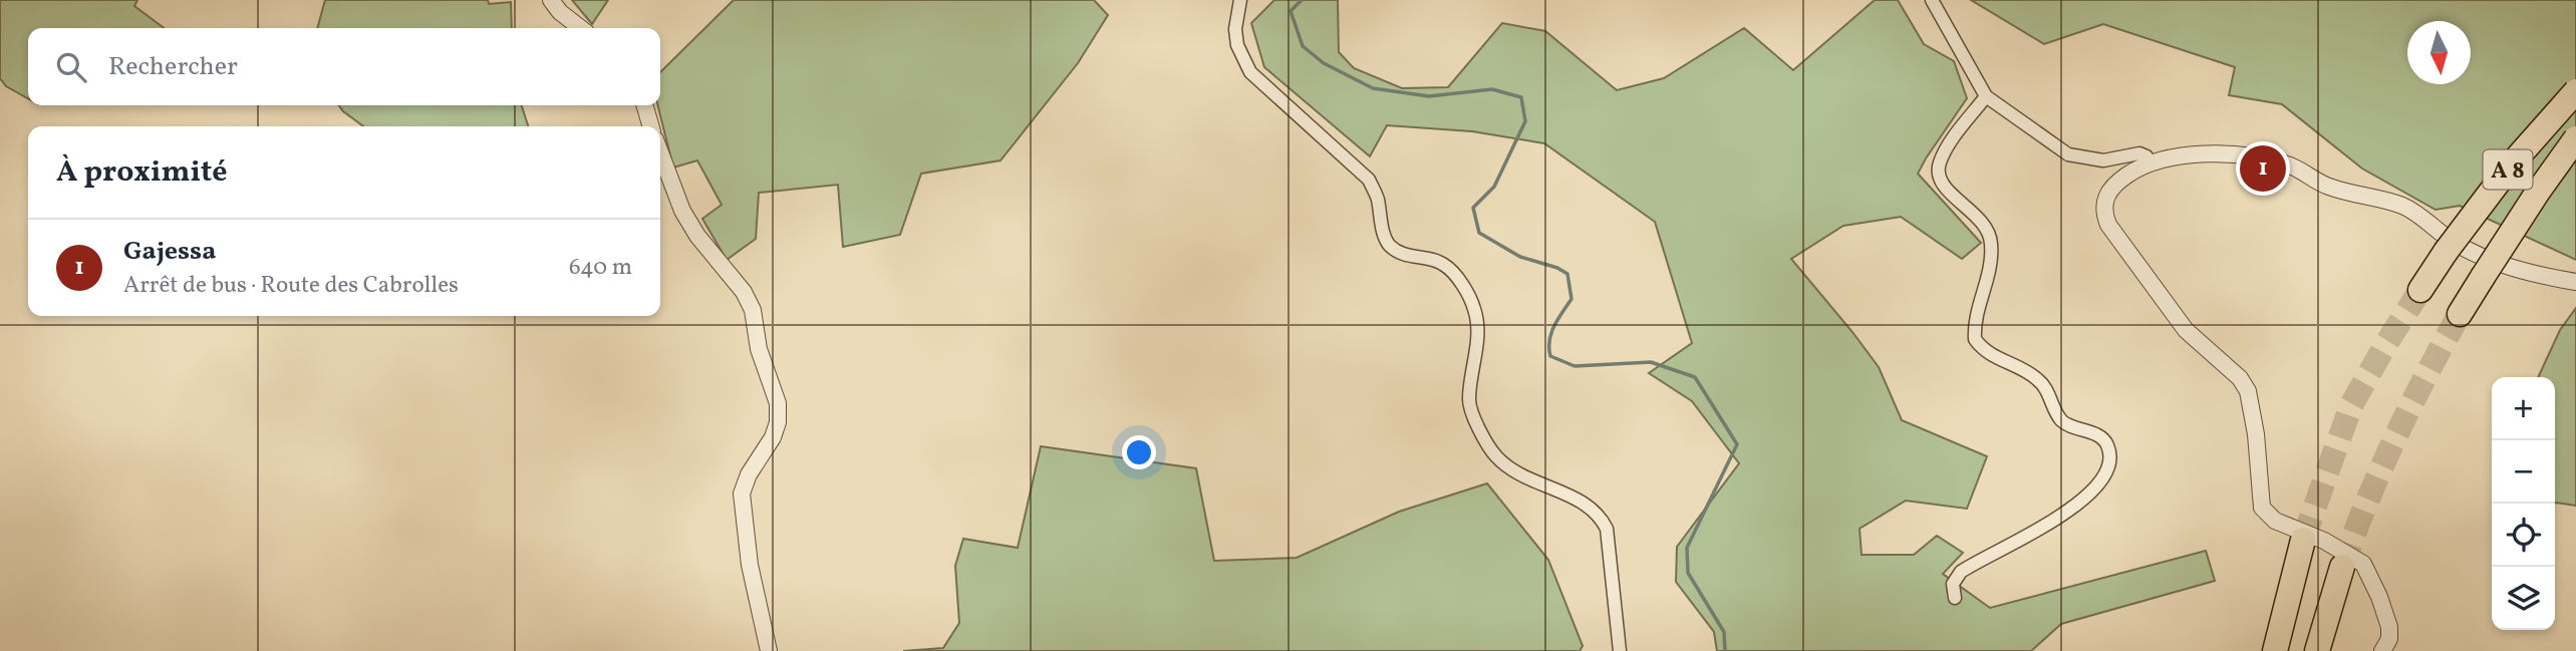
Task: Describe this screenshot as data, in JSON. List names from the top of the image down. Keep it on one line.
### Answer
{"streets":{"highway":["A 8"]},"north":"bottom","page":{"search":"Rechercher","heading":"À proximité","pins":"1","list":[{"mark":"1","name":"Gajessa","note":"Arrêt de bus · Route des Cabrolles","value":"640 m"}],"map_buttons":["+","−"]}}
